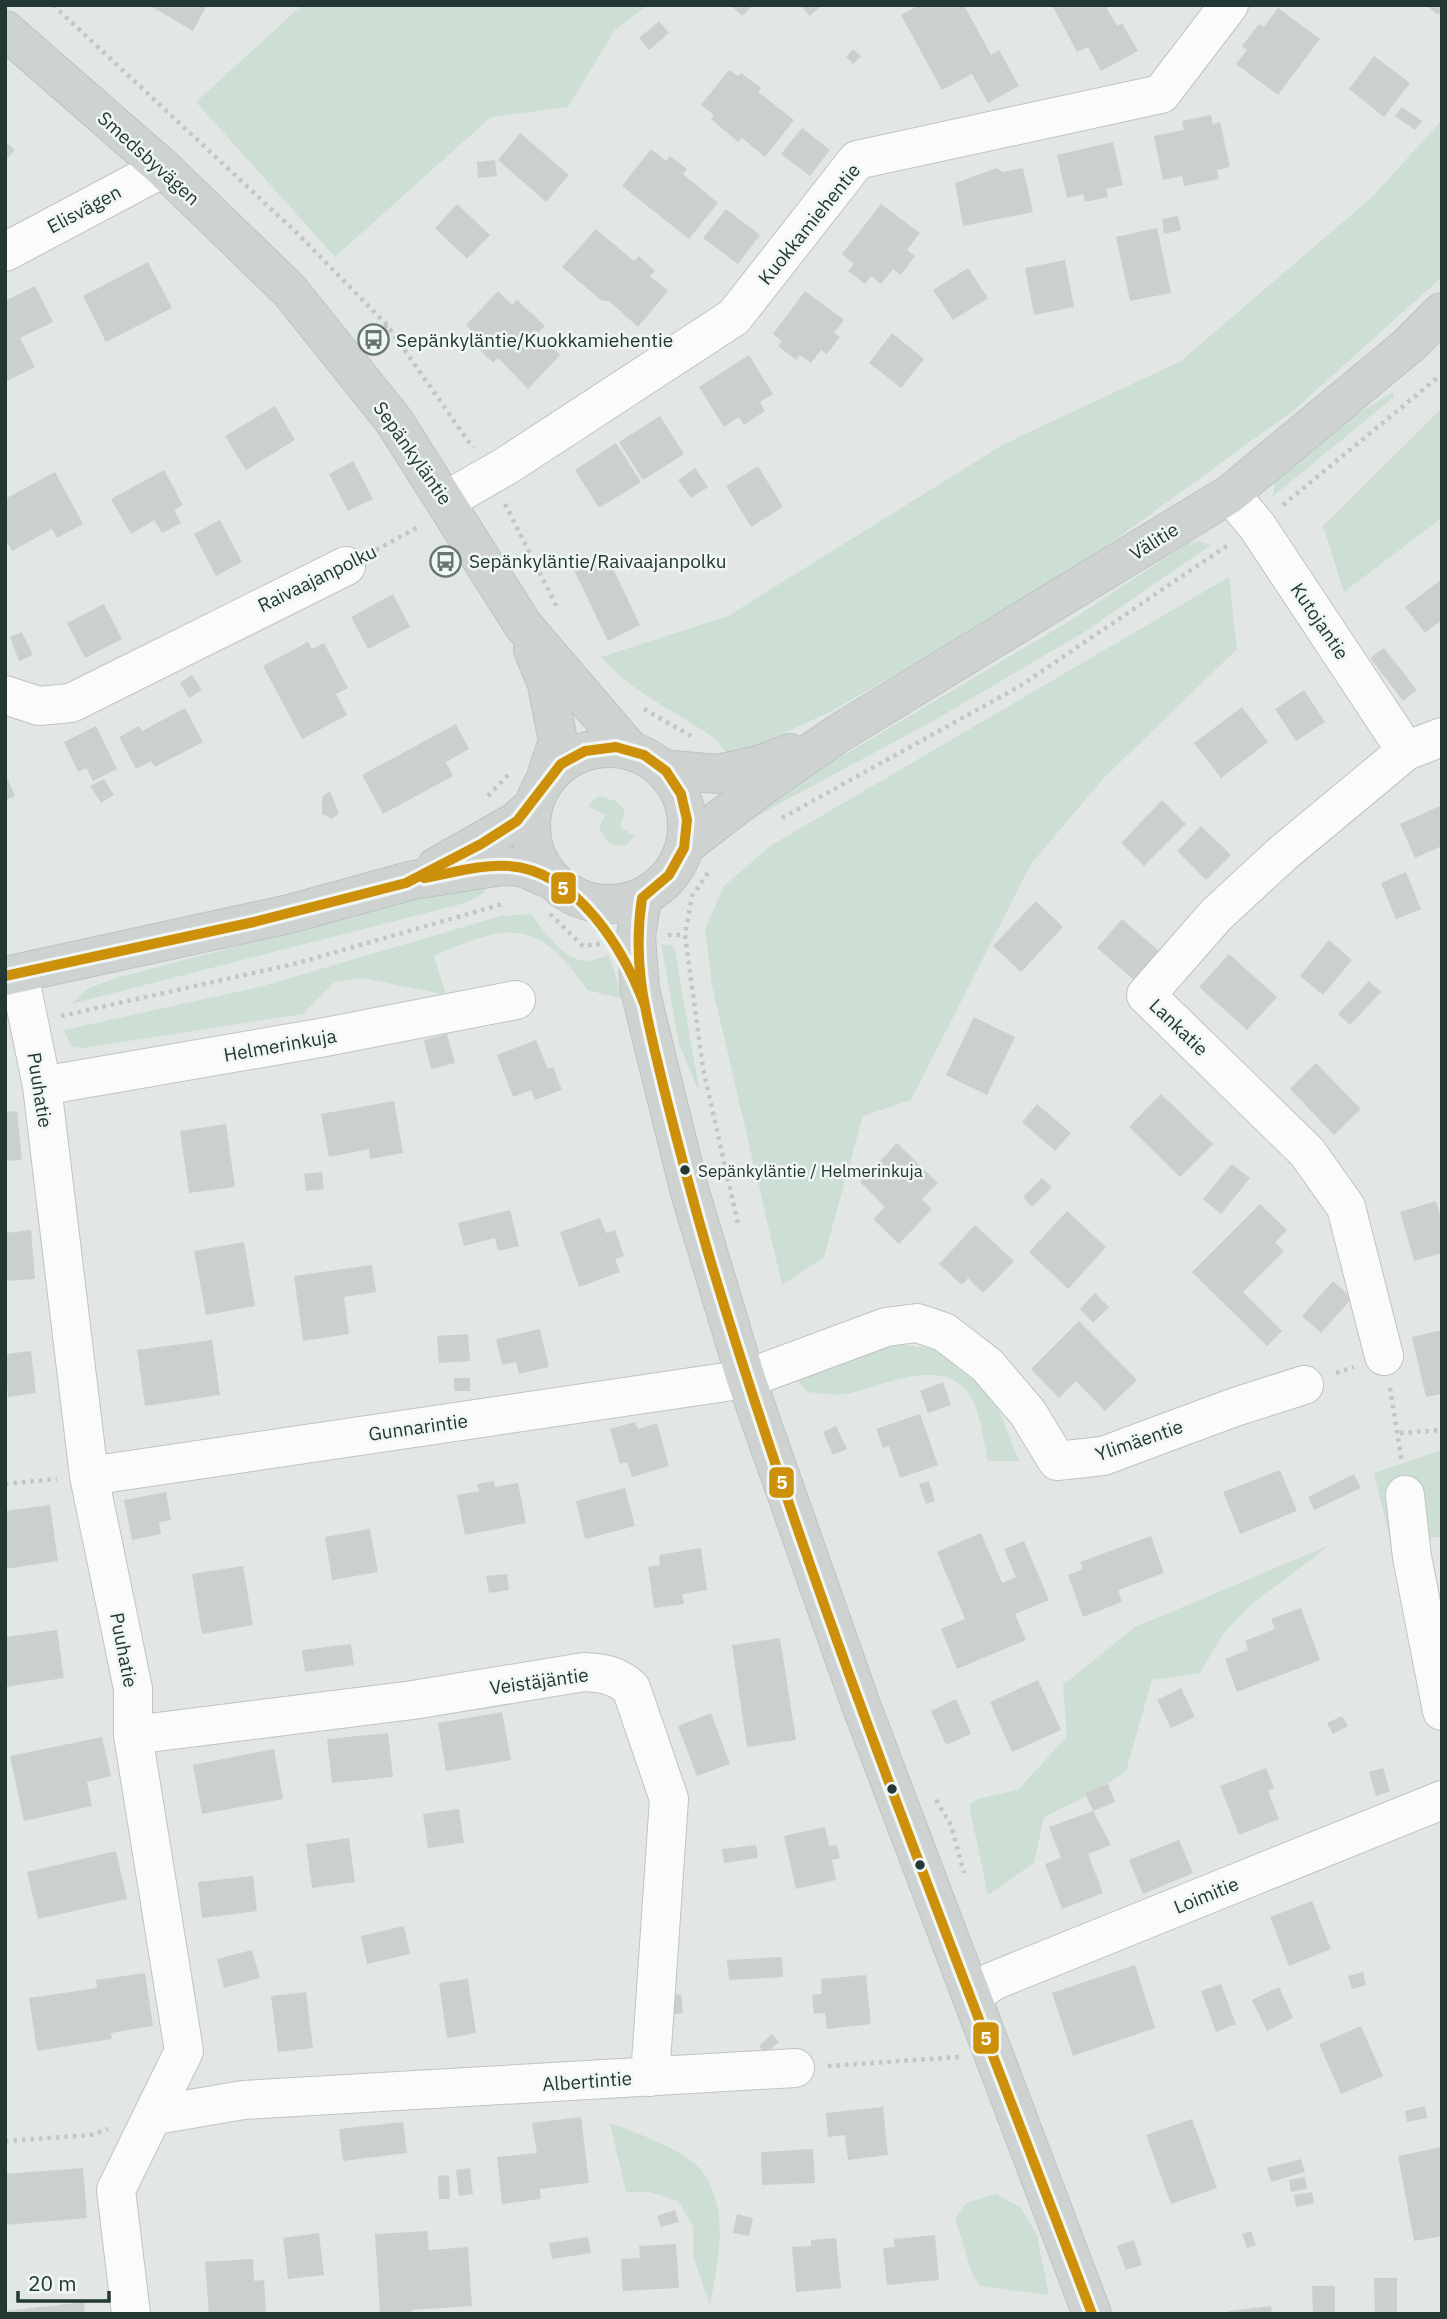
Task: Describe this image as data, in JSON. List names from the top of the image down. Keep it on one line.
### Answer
{"streets":{"main road":["Smedsbyvägen","Sepänkyläntie","Välitie"],"street":["Elisvägen","Kuokkamiehentie","Raivaajanpolku","Kutojantie","Lankatie","Helmerinkuja","Puuhatie","Gunnarintie","Ylimäentie","Veistäjäntie","Loimitie","Albertintie"]},"crossings":[["Smedsbyvägen","Elisvägen"],["Smedsbyvägen","Sepänkyläntie"],["Kuokkamiehentie","Sepänkyläntie"],["Sepänkyläntie","Välitie"],["Välitie","Kutojantie"],["Kutojantie","Lankatie"],["Helmerinkuja","Puuhatie"],["Puuhatie","Gunnarintie"],["Puuhatie","Veistäjäntie"],["Puuhatie","Albertintie"],["Gunnarintie","Ylimäentie"],["Veistäjäntie","Albertintie"]],"places":{"bus stop":["Sepänkyläntie/Kuokkamiehentie","Sepänkyläntie/Raivaajanpolku"],"other":["Sepänkyläntie / Helmerinkuja"]},"lines":["transit line 5"],"scale_bar":"20 m"}
